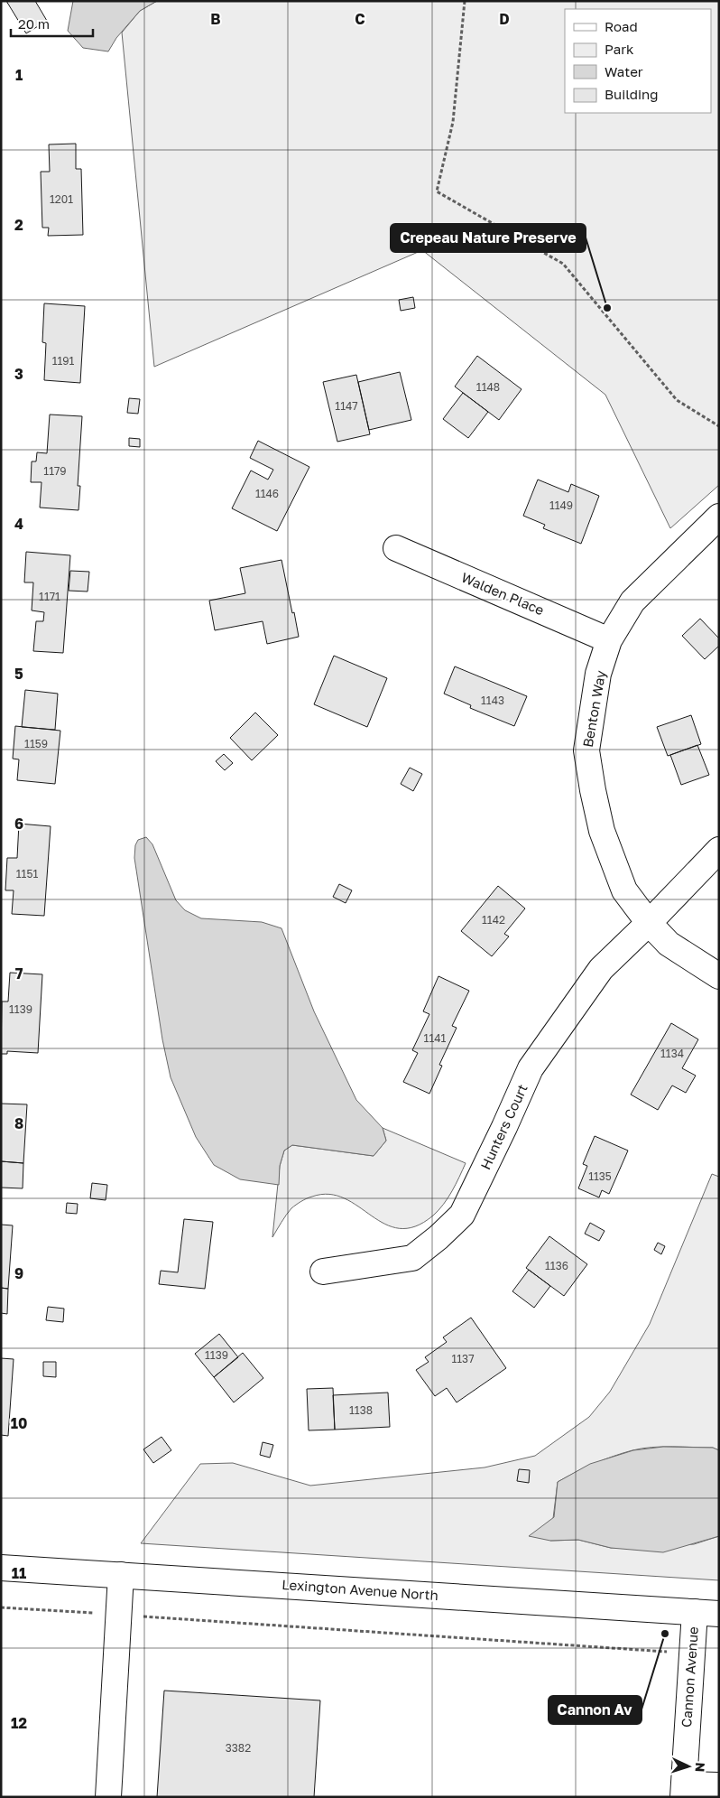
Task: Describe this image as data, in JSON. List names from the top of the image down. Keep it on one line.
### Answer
{"streets":{"street":["Walden Place","Benton Way","Hunters Court","Lexington Avenue North","Cannon Avenue"]},"crossings":[["Walden Place","Benton Way"],["Benton Way","Hunters Court"],["Lexington Avenue North","Cannon Avenue"]],"places":["Crepeau Nature Preserve","Cannon Av"],"house_numbers":["1201","1191","1148","1147","1179","1146","1149","1171","1143","1159","1151","1142","1139","1141","1134","1135","1136","1139","1137","1138","3382"],"legend":["Road","Park","Water","Building"],"scale_bar":"20 m","north":"right","grid":{"columns":["B","C","D"],"rows":["1","2","3","4","5","6","7","8","9","10","11","12"]}}
